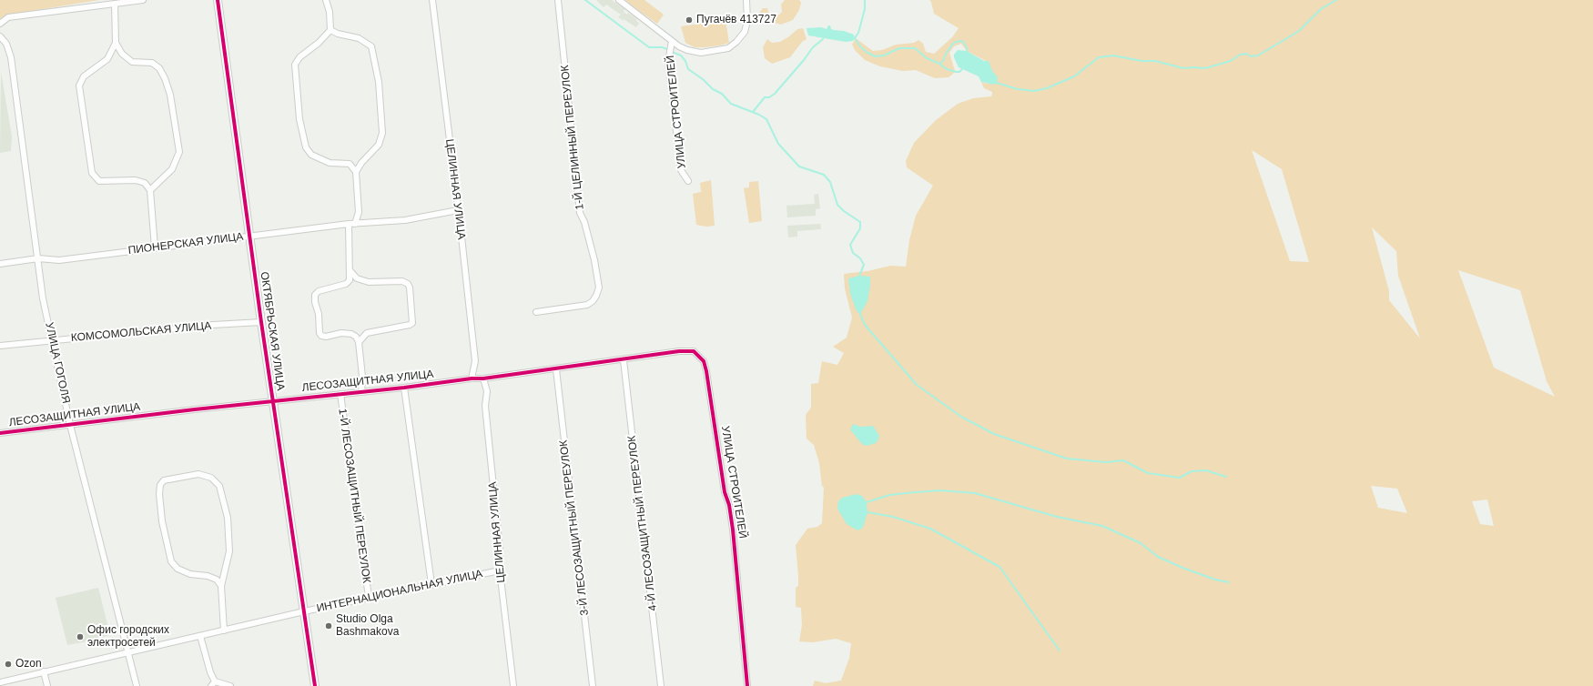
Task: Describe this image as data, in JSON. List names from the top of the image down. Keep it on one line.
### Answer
{"streets":{"street":["УЛИЦА СТРОИТЕЛЕЙ","1-Й ЦЕЛИННЫЙ ПЕРЕУЛОК","ЦЕЛИННАЯ УЛИЦА","ПИОНЕРСКАЯ УЛИЦА","ОКТЯБРЬСКАЯ УЛИЦА","КОМСОМОЛЬСКАЯ УЛИЦА","УЛИЦА ГОГОЛЯ","ЛЕСОЗАЩИТНАЯ УЛИЦА","1-Й ЛЕСОЗАЩИТНЫЙ ПЕРЕУЛОК","4-Й ЛЕСОЗАЩИТНЫЙ ПЕРЕУЛОК","3-Й ЛЕСОЗАЩИТНЫЙ ПЕРЕУЛОК","ИНТЕРНАЦИОНАЛЬНАЯ УЛИЦА"]},"crossings":[["УЛИЦА СТРОИТЕЛЕЙ","ЛЕСОЗАЩИТНАЯ УЛИЦА"],["ЦЕЛИННАЯ УЛИЦА","ПИОНЕРСКАЯ УЛИЦА"],["ЦЕЛИННАЯ УЛИЦА","ЛЕСОЗАЩИТНАЯ УЛИЦА"],["ЦЕЛИННАЯ УЛИЦА","ИНТЕРНАЦИОНАЛЬНАЯ УЛИЦА"],["ПИОНЕРСКАЯ УЛИЦА","ОКТЯБРЬСКАЯ УЛИЦА"],["ПИОНЕРСКАЯ УЛИЦА","УЛИЦА ГОГОЛЯ"],["ОКТЯБРЬСКАЯ УЛИЦА","КОМСОМОЛЬСКАЯ УЛИЦА"],["ОКТЯБРЬСКАЯ УЛИЦА","ЛЕСОЗАЩИТНАЯ УЛИЦА"],["ОКТЯБРЬСКАЯ УЛИЦА","ИНТЕРНАЦИОНАЛЬНАЯ УЛИЦА"],["КОМСОМОЛЬСКАЯ УЛИЦА","УЛИЦА ГОГОЛЯ"],["УЛИЦА ГОГОЛЯ","ЛЕСОЗАЩИТНАЯ УЛИЦА"],["УЛИЦА ГОГОЛЯ","ИНТЕРНАЦИОНАЛЬНАЯ УЛИЦА"],["ЛЕСОЗАЩИТНАЯ УЛИЦА","1-Й ЛЕСОЗАЩИТНЫЙ ПЕРЕУЛОК"],["ЛЕСОЗАЩИТНАЯ УЛИЦА","4-Й ЛЕСОЗАЩИТНЫЙ ПЕРЕУЛОК"],["ЛЕСОЗАЩИТНАЯ УЛИЦА","3-Й ЛЕСОЗАЩИТНЫЙ ПЕРЕУЛОК"],["1-Й ЛЕСОЗАЩИТНЫЙ ПЕРЕУЛОК","ИНТЕРНАЦИОНАЛЬНАЯ УЛИЦА"]],"places":["Пугачёв 413727","Studio Olga Bashmakova","Офис городских электросетей","Ozon"]}
